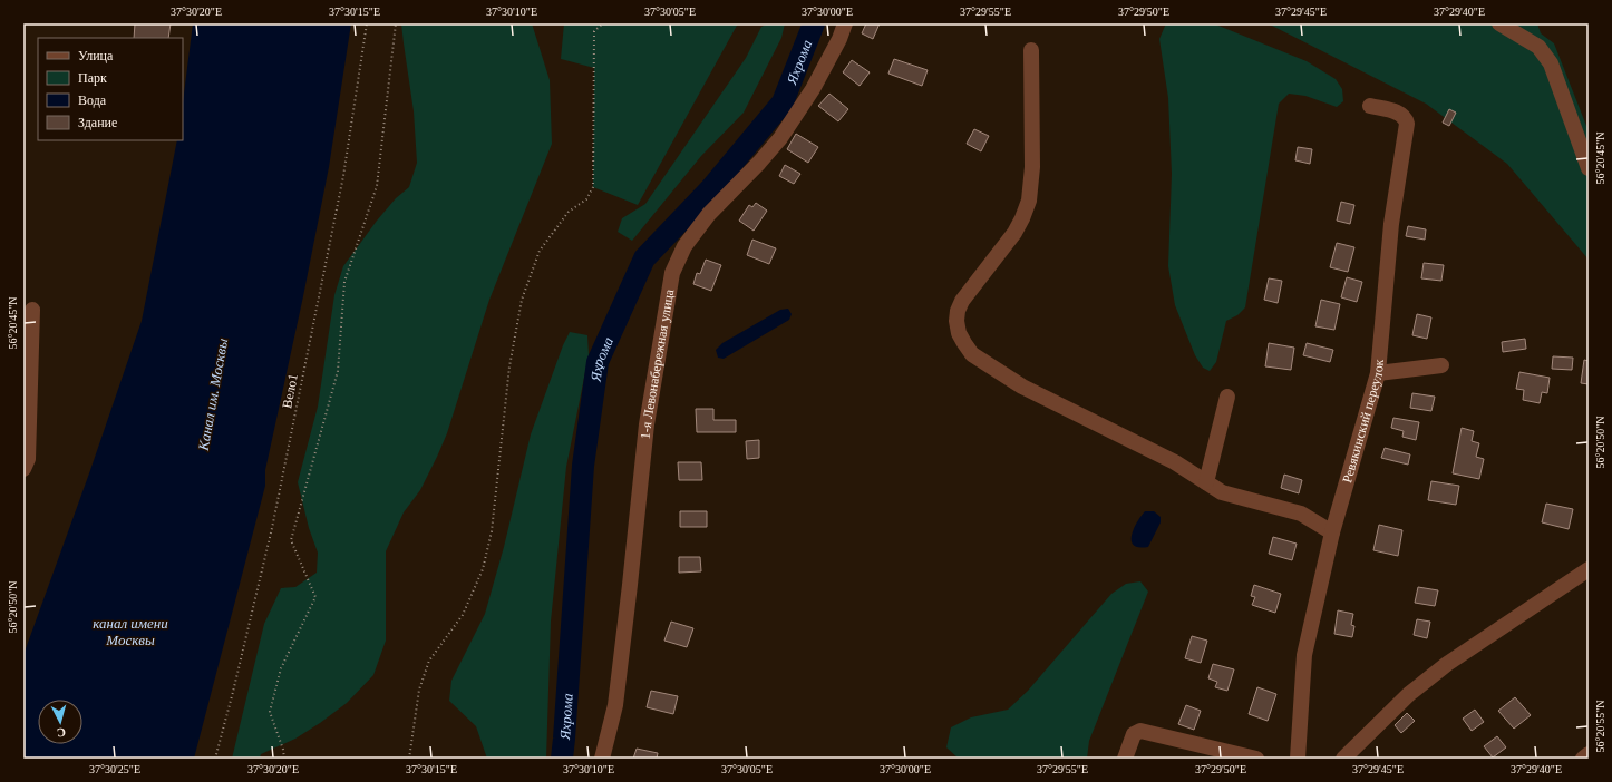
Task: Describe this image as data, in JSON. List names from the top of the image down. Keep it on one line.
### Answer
{"streets":{"street":["1-я Левонабережная улица","Ревякинский переулок"],"path":["Вело1"]},"water":["Яхрома","Канал им. Москвы","канал имени Москвы"],"legend":["Улица","Парк","Вода","Здание"],"north":"bottom","coordinates":["37°30'20\"E","37°30'15\"E","37°30'10\"E","37°30'05\"E","37°30'00\"E","37°29'55\"E","37°29'50\"E","37°29'45\"E","37°29'40\"E","56°20'45\"N","56°20'50\"N","56°20'55\"N","37°30'25\"E"]}
